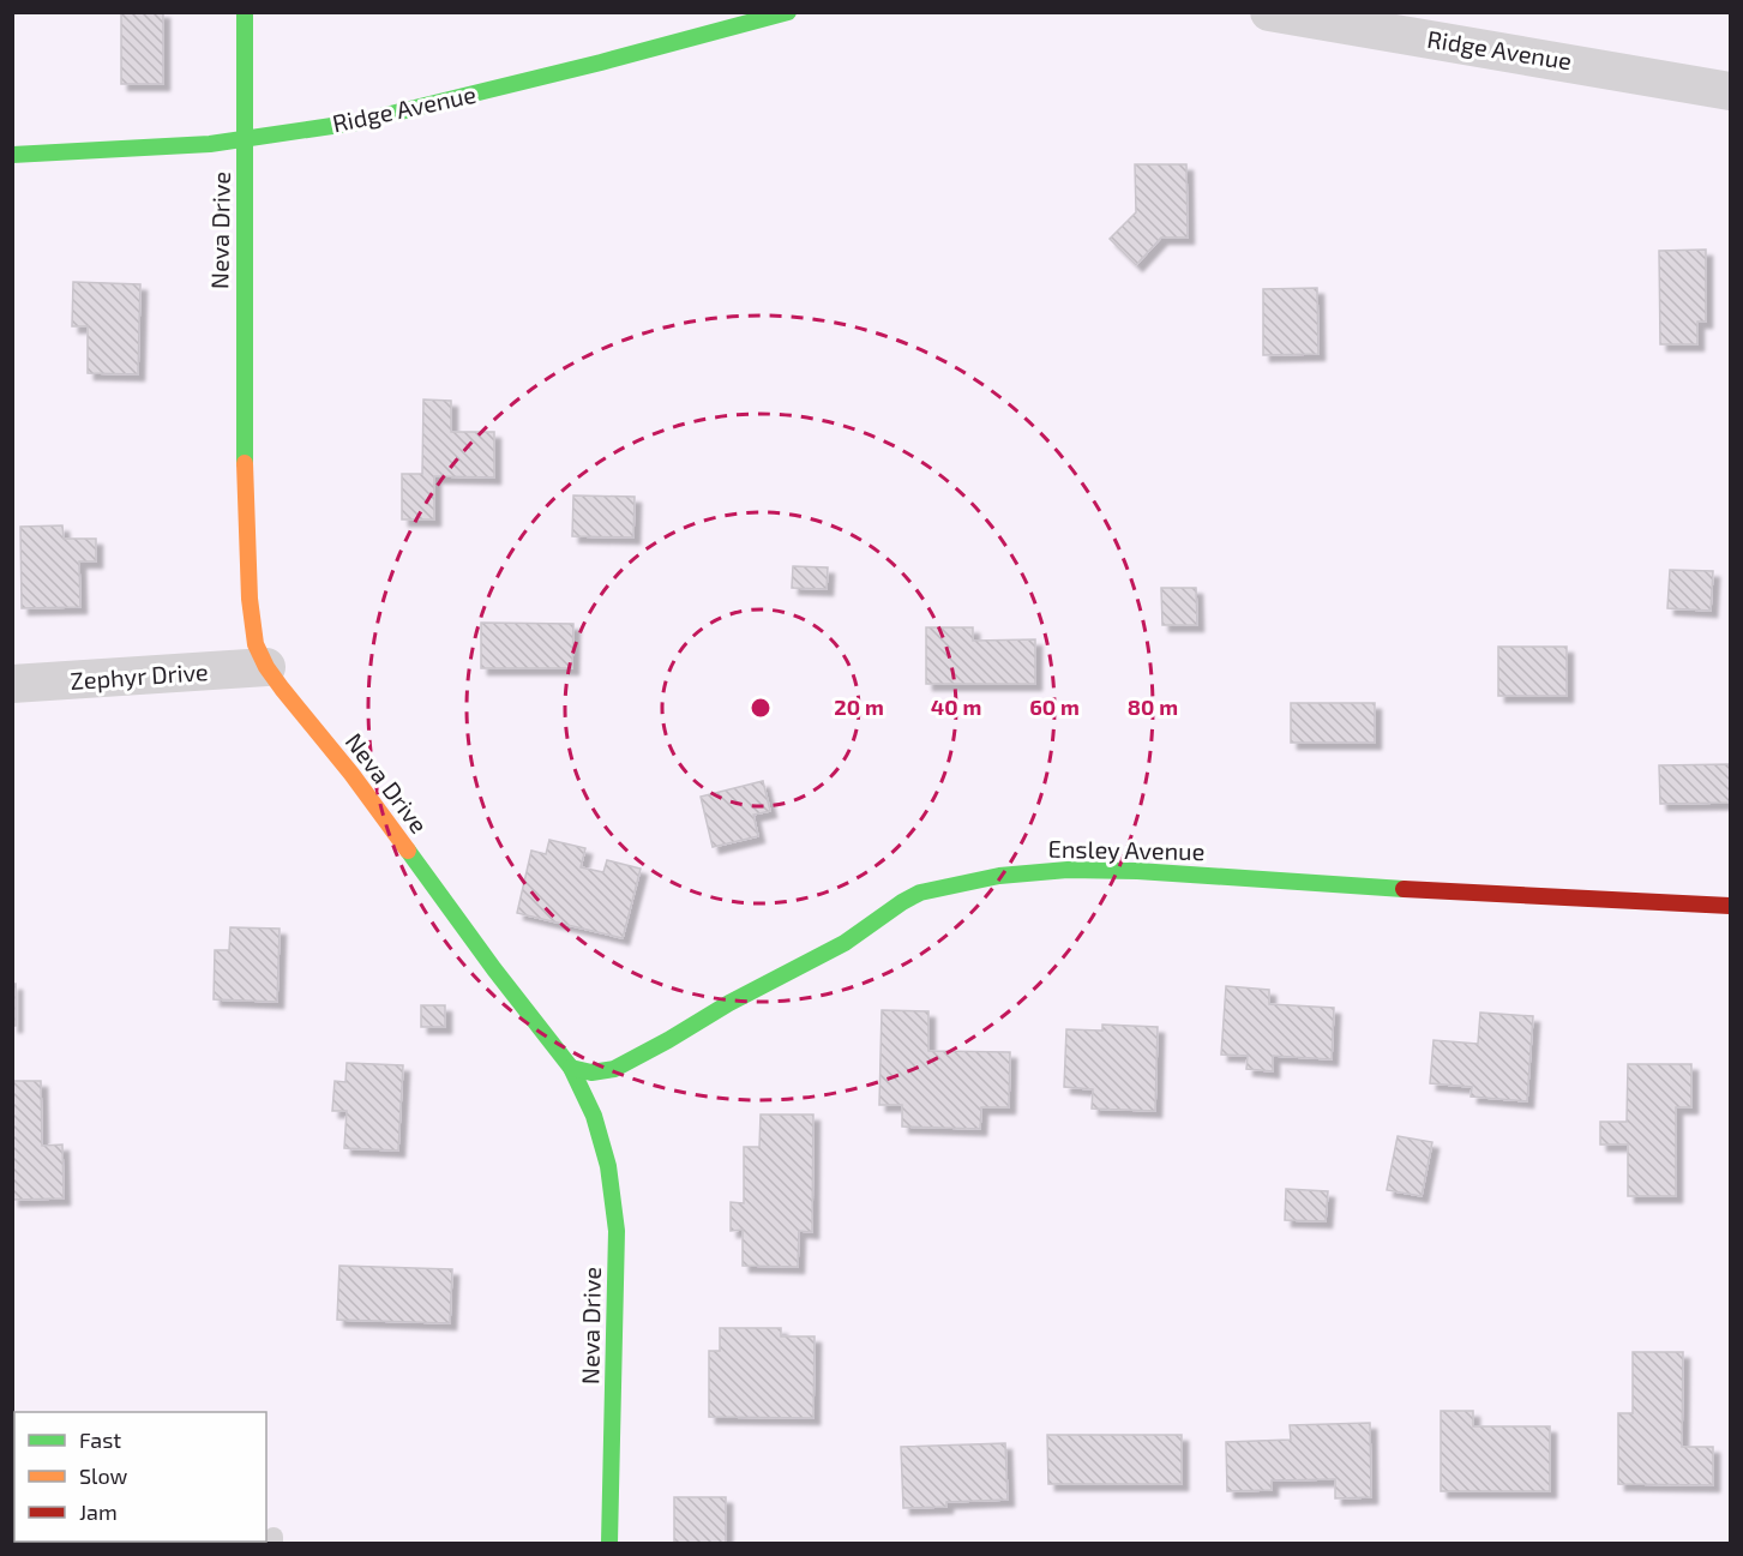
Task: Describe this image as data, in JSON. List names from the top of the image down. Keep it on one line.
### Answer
{"streets":{"street":["Ridge Avenue","Neva Drive","Zephyr Drive","Ensley Avenue"]},"crossings":[["Ridge Avenue","Neva Drive"],["Neva Drive","Zephyr Drive"],["Neva Drive","Ensley Avenue"]],"legend":["Fast","Slow","Jam"],"rings":["20 m","40 m","60 m","80 m"]}
